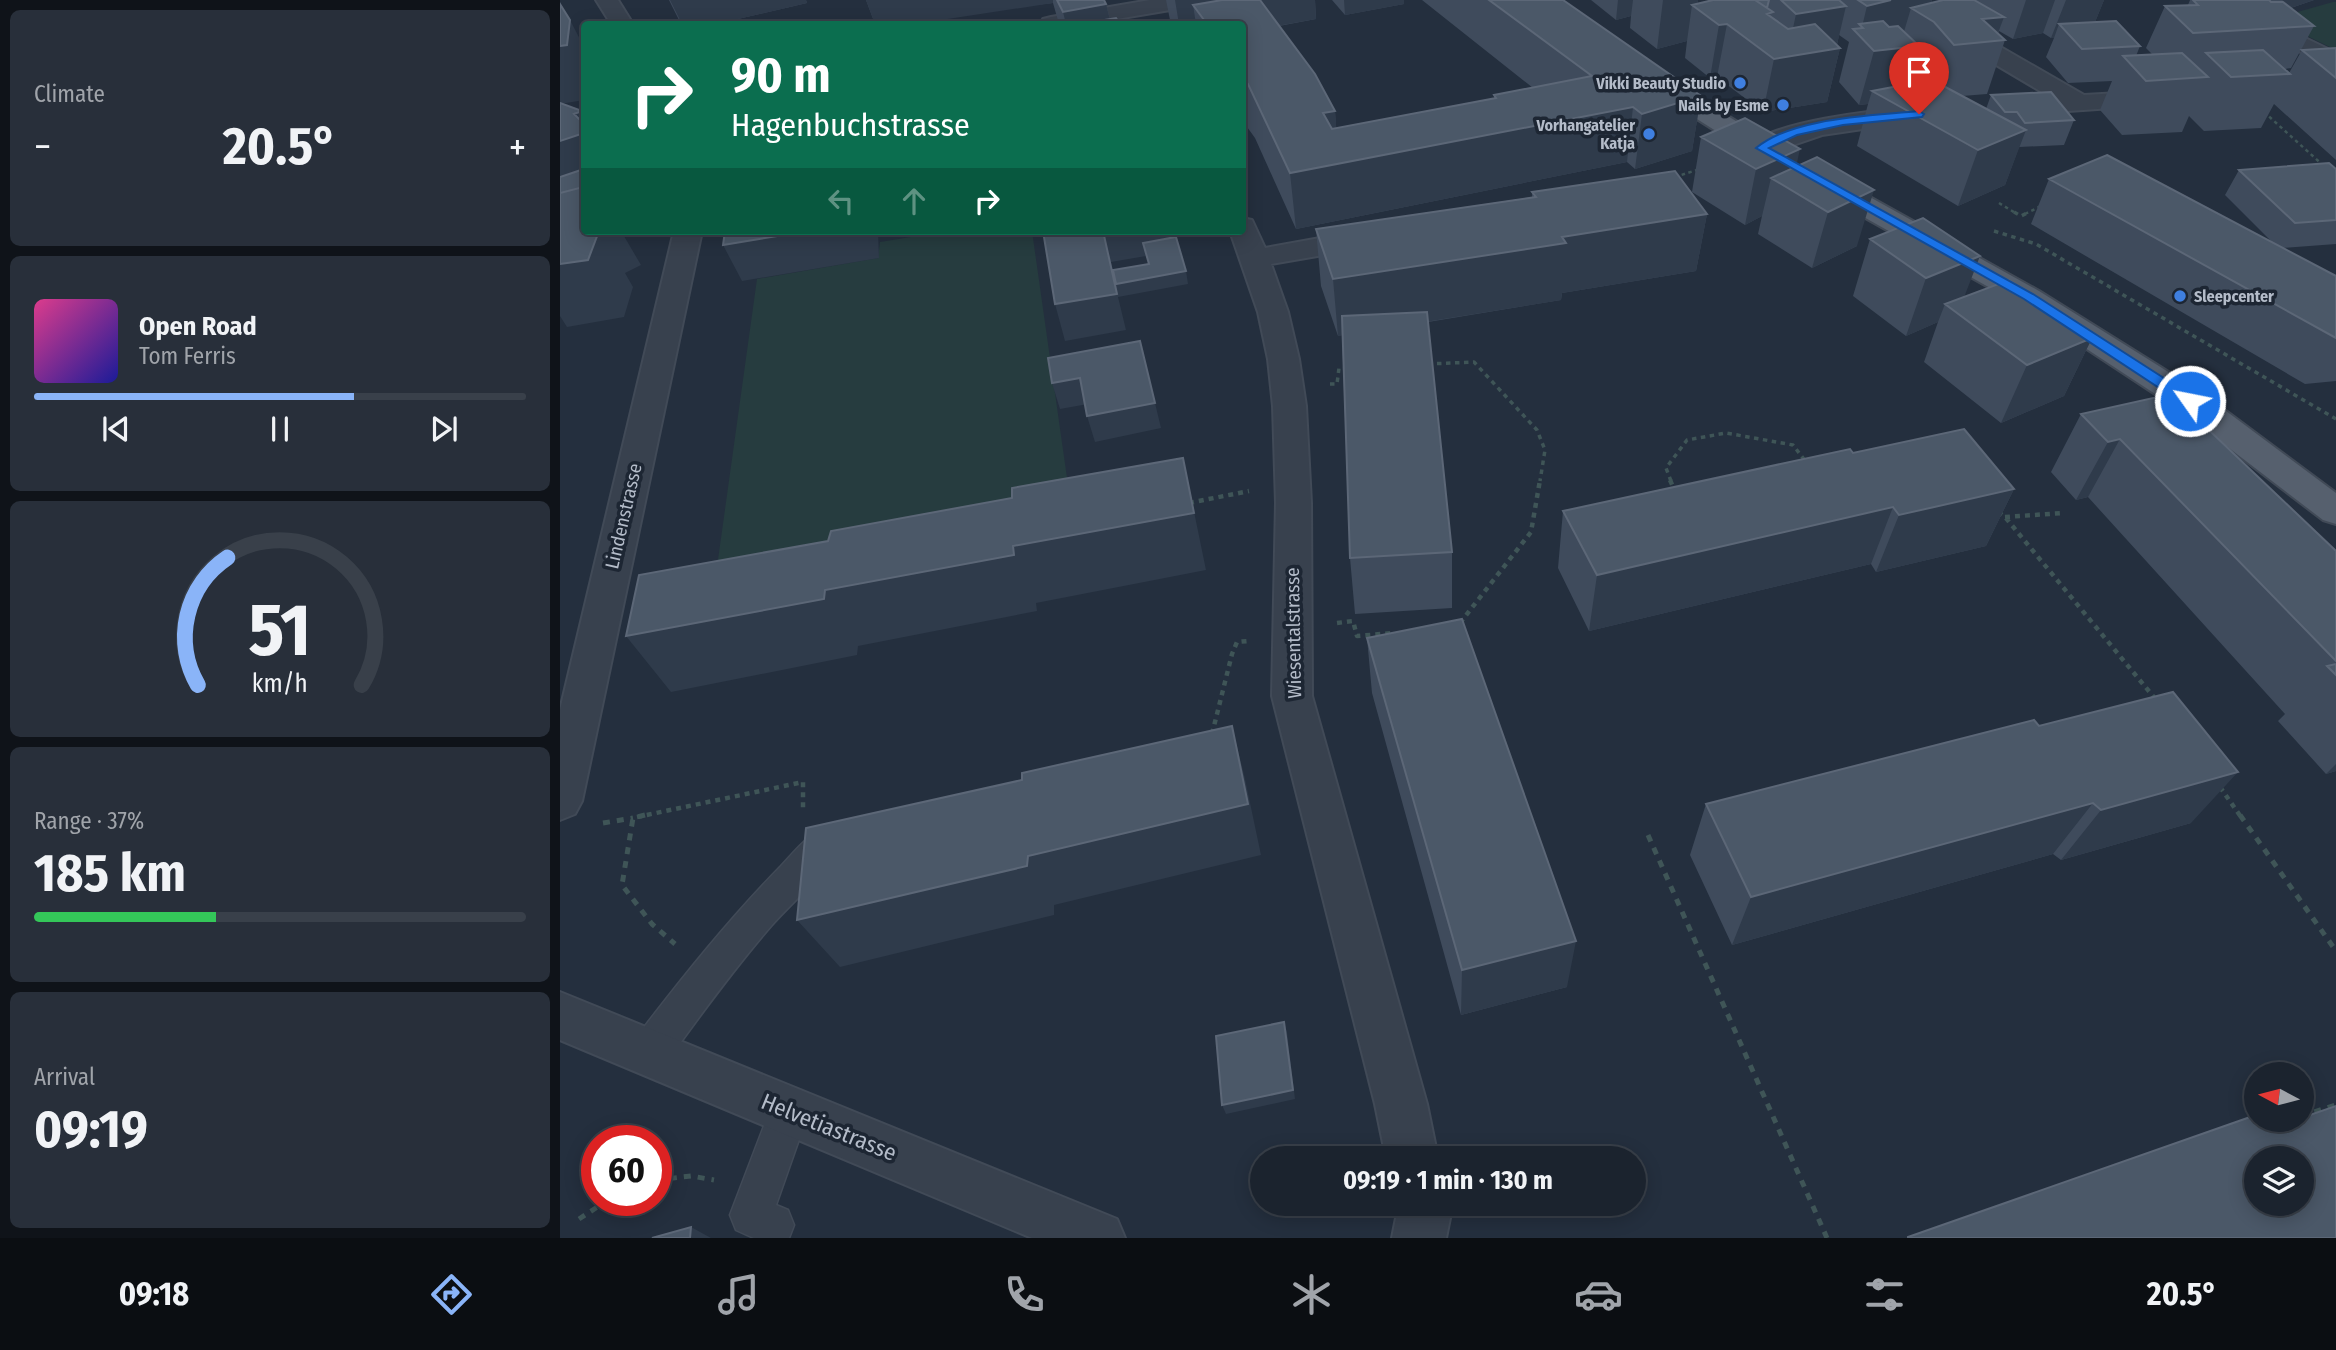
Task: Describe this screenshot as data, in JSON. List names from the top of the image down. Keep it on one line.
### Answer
{"streets":{"street":["Lindenstrasse","Wiesentalstrasse","Helvetiastrasse"]},"places":["Vikki Beauty Studio","Nails by Esme","Vorhangatelier Katja","Sleepcenter"],"north":"left","page":{"tile":["Climate",["Range · 37%","185 km"],["Arrival","09:19"]],"turn":["90 m","Hagenbuchstrasse"],"heat":["−","20.5°","+"],"song":["Open Road","Tom Ferris"],"limit":"60","trip":"09:19 · 1 min · 130 m","tabs":["09:18","20.5°"],"gauge":["51","km/h"]}}
